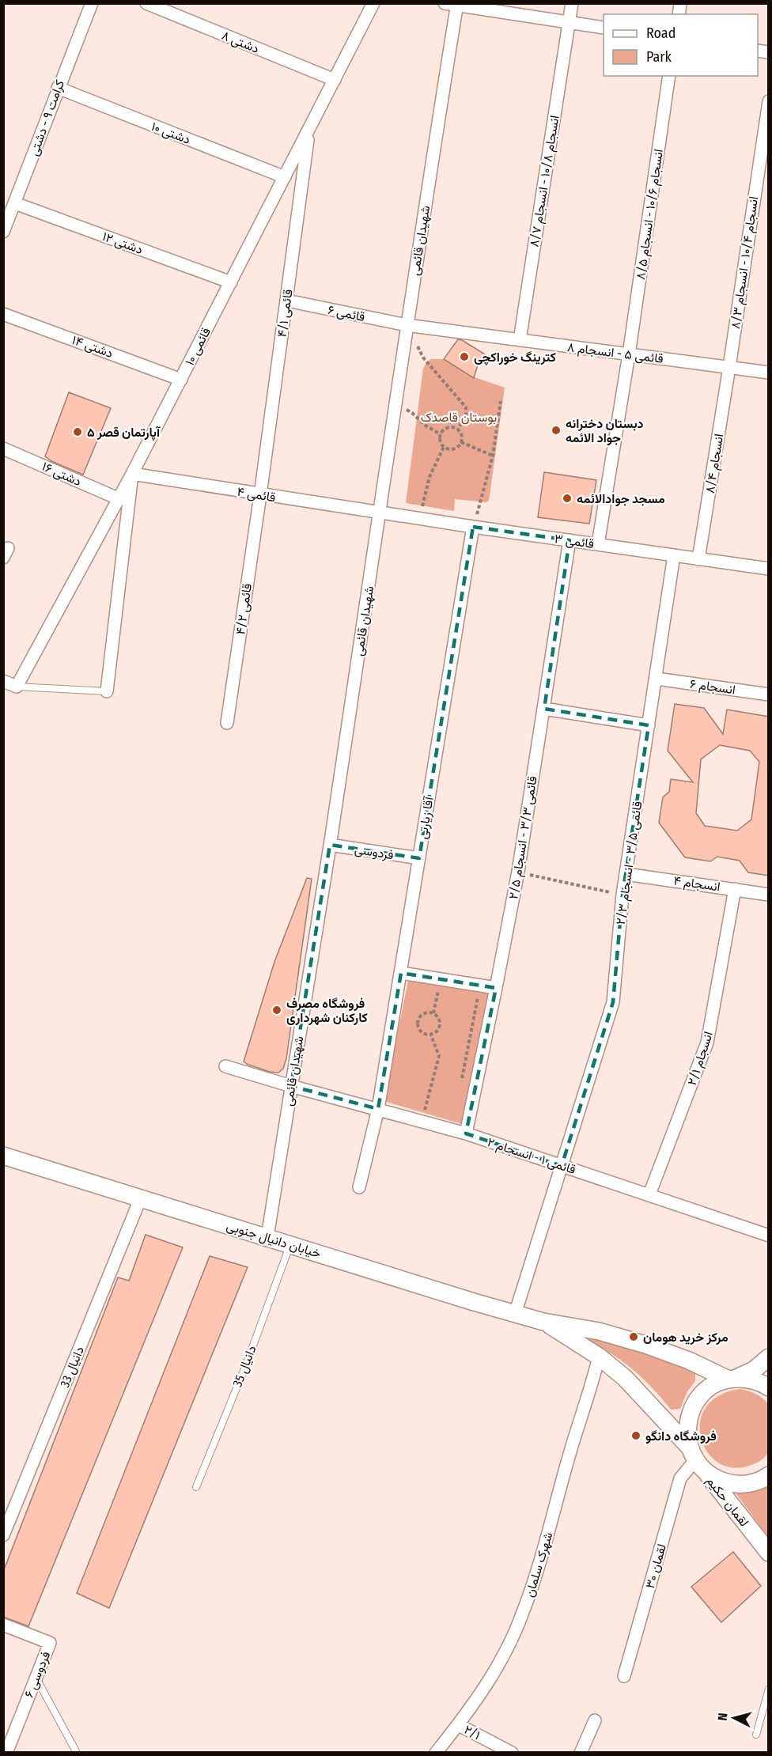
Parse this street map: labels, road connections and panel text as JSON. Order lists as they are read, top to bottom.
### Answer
{
  "streets": {
    "main road": ["خیابان دانیال جنوبی", "لقمان حکیم"],
    "street": [
      "دشتی ۸",
      "کرامت ۹ - دشتی",
      "دشتی ۱۰",
      "انسجام ۱۰/۸ - انسجام ۸/۷",
      "انسجام ۱۰/۶ - انسجام ۸/۵",
      "شهیدان قائمی",
      "دشتی ۱۲",
      "انسجام ۱۰/۴ - انسجام ۸/۳",
      "قائمی ۴/۱",
      "قائمی ۶",
      "دشتی ۱۴",
      "قائمی ۱۰",
      "قائمی ۵ - انسجام ۸",
      "انسجام ۸/۴",
      "دشتی ۱۶",
      "قائمی ۴",
      "قائمی ۳",
      "قائمی ۴/۲",
      "انسجام ۶",
      "آقا زیارتی",
      "قائمی ۳/۳ - انسجام ۲/۵",
      "فردوسی",
      "قائمی ۳/۵ - انسجام ۲/۳",
      "انسجام ۴",
      "انسجام ۲/۱",
      "قائمی ۱ - انسجام ۲",
      "دانیال 33",
      "شهرک سلمان",
      "لقمان ۳۰",
      "فردوسی ۶",
      "۲/۱"
    ],
    "lane": ["دانیال 35"]
  },
  "crossings": [
    ["دشتی ۸", "قائمی ۱۰"],
    ["کرامت ۹ - دشتی", "دشتی ۱۰"],
    ["کرامت ۹ - دشتی", "دشتی ۱۲"],
    ["دشتی ۱۰", "قائمی ۱۰"],
    ["انسجام ۱۰/۸ - انسجام ۸/۷", "قائمی ۵ - انسجام ۸"],
    ["انسجام ۱۰/۶ - انسجام ۸/۵", "قائمی ۵ - انسجام ۸"],
    ["انسجام ۱۰/۶ - انسجام ۸/۵", "قائمی ۳"],
    ["شهیدان قائمی", "قائمی ۶"],
    ["شهیدان قائمی", "قائمی ۵ - انسجام ۸"],
    ["شهیدان قائمی", "قائمی ۴"],
    ["شهیدان قائمی", "قائمی ۳"],
    ["شهیدان قائمی", "فردوسی"],
    ["شهیدان قائمی", "قائمی ۱ - انسجام ۲"],
    ["شهیدان قائمی", "خیابان دانیال جنوبی"],
    ["دشتی ۱۲", "قائمی ۱۰"],
    ["انسجام ۱۰/۴ - انسجام ۸/۳", "قائمی ۵ - انسجام ۸"],
    ["انسجام ۱۰/۴ - انسجام ۸/۳", "انسجام ۸/۴"],
    ["قائمی ۴/۱", "قائمی ۶"],
    ["قائمی ۴/۱", "قائمی ۱۰"],
    ["قائمی ۴/۱", "قائمی ۴"],
    ["قائمی ۴/۱", "قائمی ۴/۲"],
    ["قائمی ۶", "قائمی ۵ - انسجام ۸"],
    ["دشتی ۱۴", "قائمی ۱۰"],
    ["قائمی ۱۰", "دشتی ۱۶"],
    ["قائمی ۱۰", "قائمی ۴"],
    ["قائمی ۵ - انسجام ۸", "انسجام ۸/۴"],
    ["انسجام ۸/۴", "قائمی ۳"],
    ["قائمی ۴", "قائمی ۳"],
    ["قائمی ۴", "قائمی ۴/۲"],
    ["قائمی ۳", "آقا زیارتی"],
    ["قائمی ۳", "قائمی ۳/۳ - انسجام ۲/۵"],
    ["قائمی ۳", "قائمی ۳/۵ - انسجام ۲/۳"],
    ["انسجام ۶", "قائمی ۳/۵ - انسجام ۲/۳"],
    ["آقا زیارتی", "فردوسی"],
    ["آقا زیارتی", "قائمی ۱ - انسجام ۲"],
    ["قائمی ۳/۳ - انسجام ۲/۵", "قائمی ۱ - انسجام ۲"],
    ["قائمی ۳/۵ - انسجام ۲/۳", "انسجام ۴"],
    ["قائمی ۳/۵ - انسجام ۲/۳", "قائمی ۱ - انسجام ۲"],
    ["قائمی ۳/۵ - انسجام ۲/۳", "خیابان دانیال جنوبی"],
    ["انسجام ۴", "انسجام ۲/۱"],
    ["انسجام ۲/۱", "قائمی ۱ - انسجام ۲"],
    ["خیابان دانیال جنوبی", "دانیال 35"],
    ["خیابان دانیال جنوبی", "دانیال 33"],
    ["خیابان دانیال جنوبی", "لقمان حکیم"],
    ["خیابان دانیال جنوبی", "شهرک سلمان"],
    ["خیابان دانیال جنوبی", "لقمان ۳۰"],
    ["لقمان حکیم", "لقمان ۳۰"],
    ["شهرک سلمان", "۲/۱"]
  ],
  "parks": ["بوستان قاصدک"],
  "places": [
    "کترینگ خوراکچی",
    "دبستان دخترانه جواد الائمه",
    "آپارتمان قصر ۵",
    "مسجد جوادالائمه",
    "فروشگاه مصرف کارکنان شهرداری",
    "مرکز خرید هومان",
    "فروشگاه دانگو"
  ],
  "legend": ["Road", "Park"],
  "north": "left"
}
